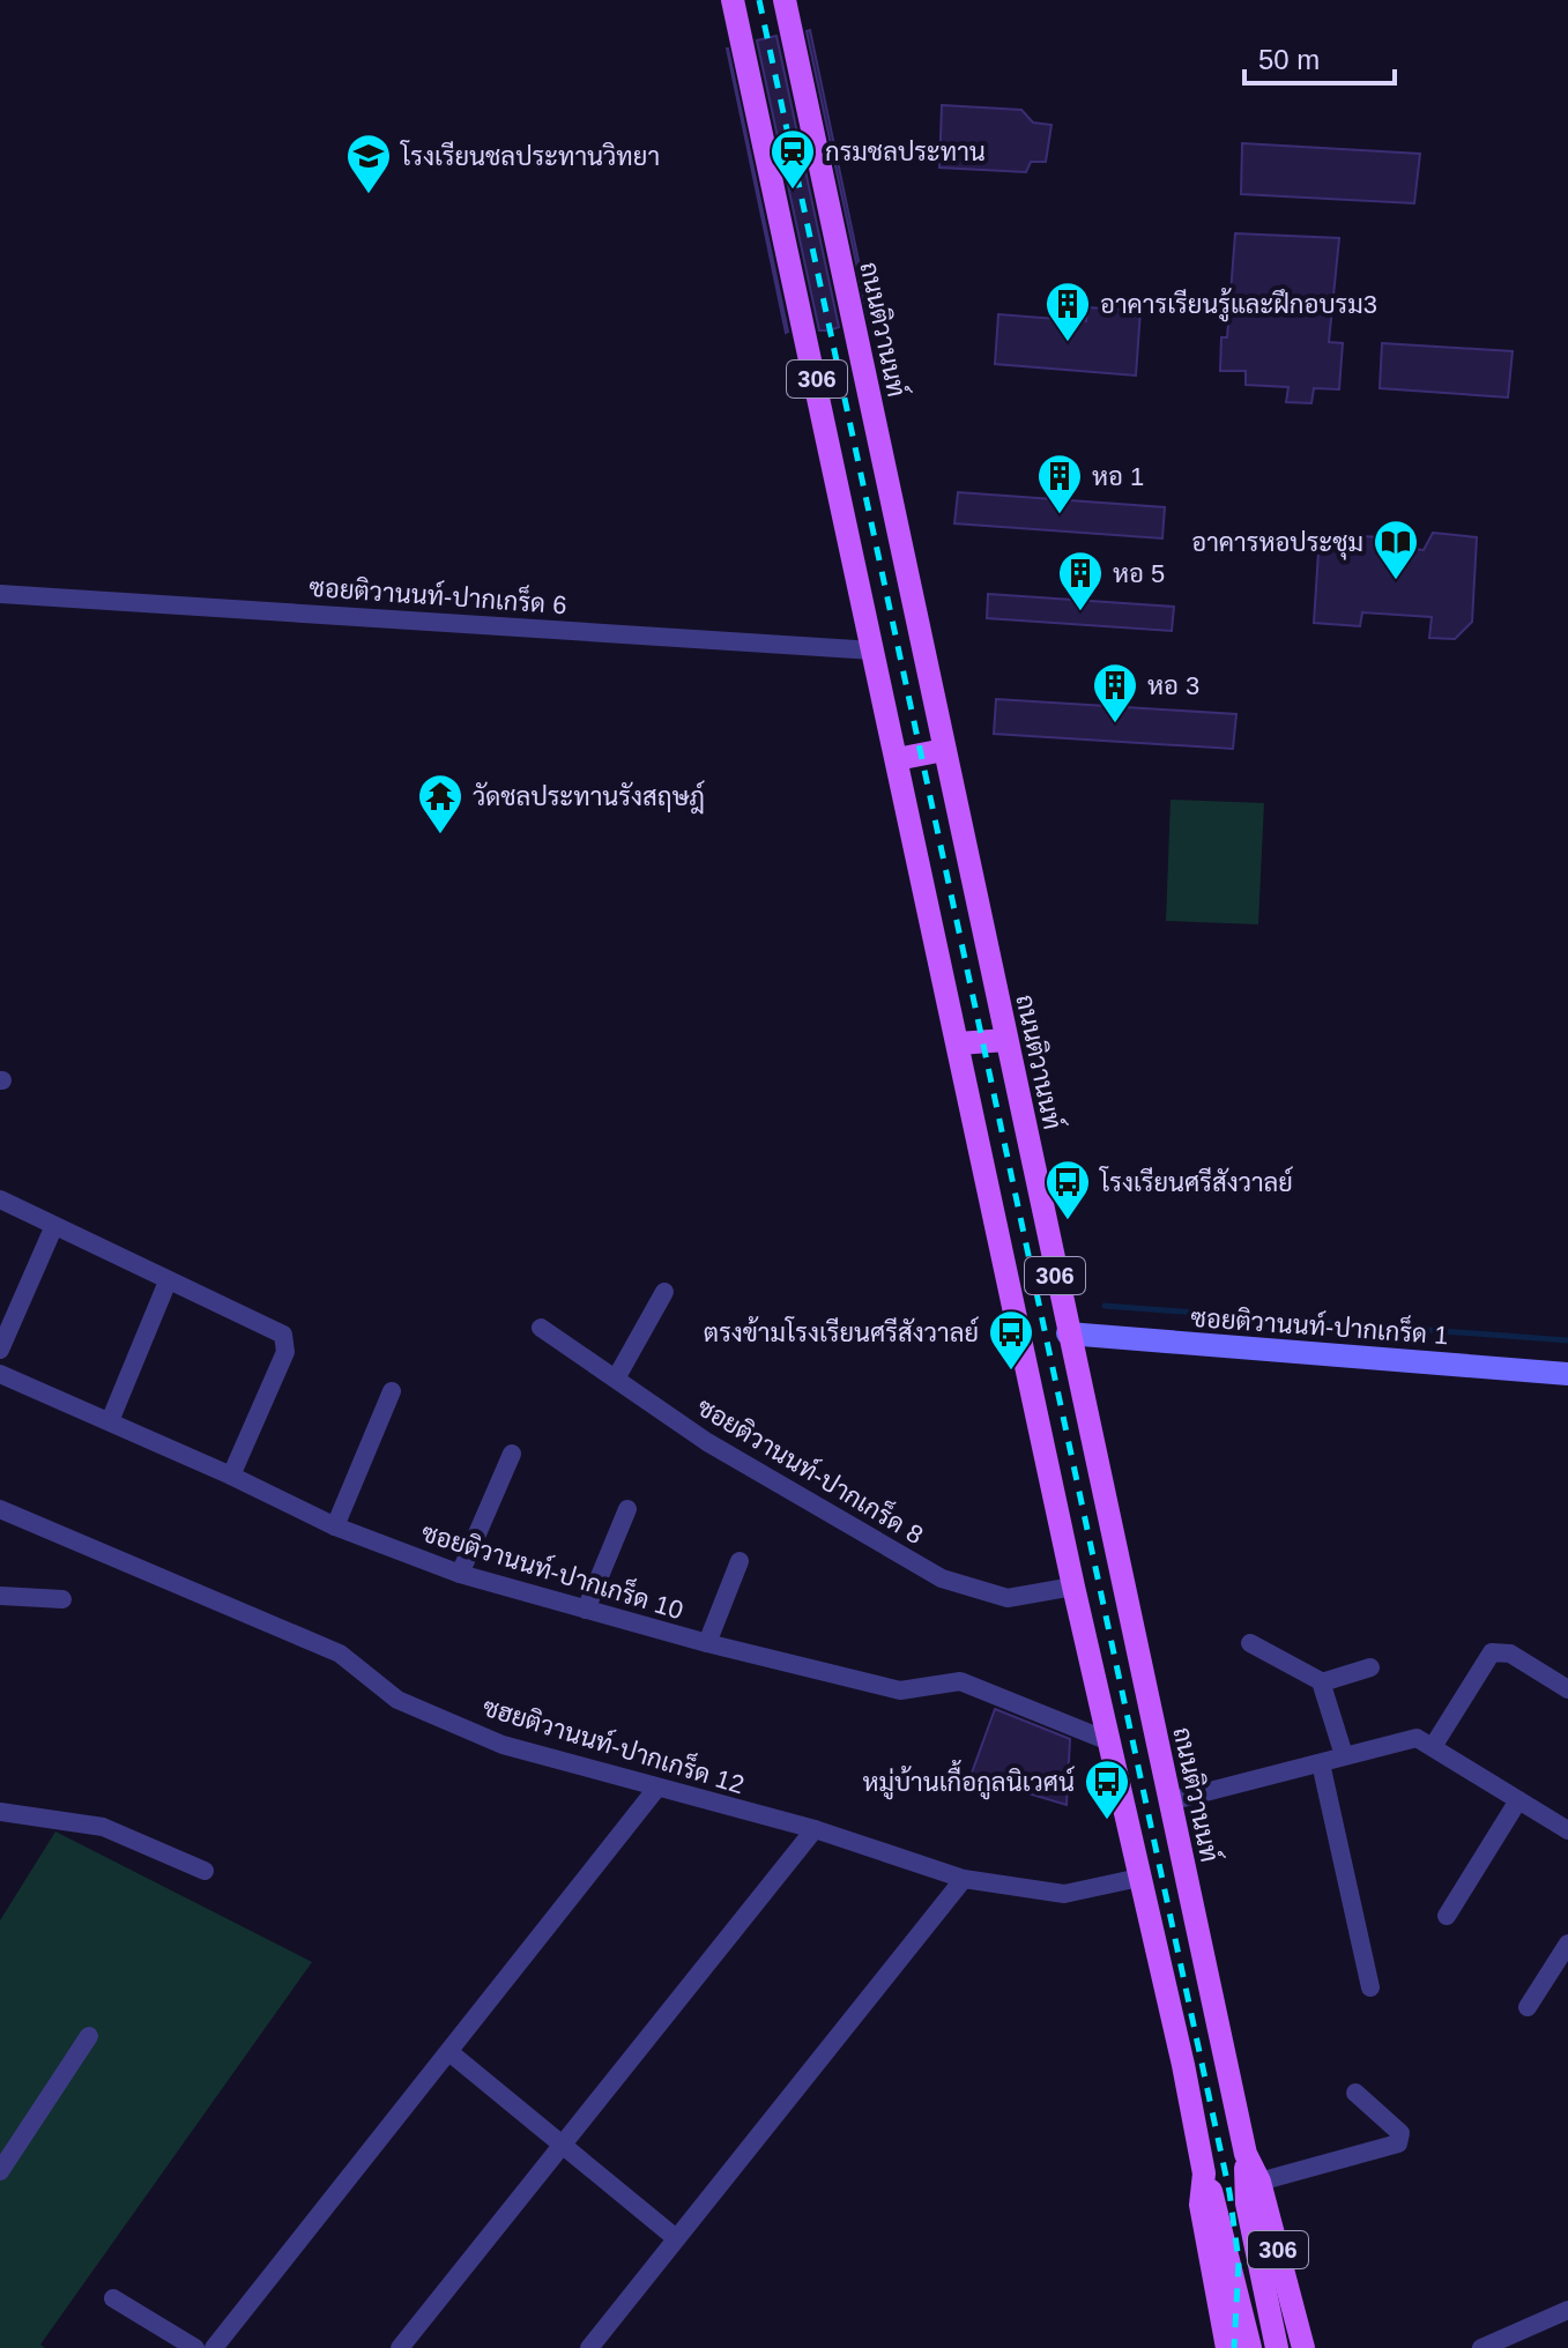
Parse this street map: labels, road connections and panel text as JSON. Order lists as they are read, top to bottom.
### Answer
{
  "streets": {
    "main road": ["ถนนติวานนท์", "306"],
    "street": [
      "ซอยติวานนท์-ปากเกร็ด 6",
      "ซอยติวานนท์-ปากเกร็ด 1",
      "ซอยติวานนท์-ปากเกร็ด 8",
      "ซอยติวานนท์-ปากเกร็ด 10",
      "ซฮยติวานนท์-ปากเกร็ด 12"
    ]
  },
  "crossings": [
    ["ถนนติวานนท์", "306"],
    ["ถนนติวานนท์", "ซอยติวานนท์-ปากเกร็ด 1"],
    ["306", "ซอยติวานนท์-ปากเกร็ด 6"],
    ["306", "ซอยติวานนท์-ปากเกร็ด 8"],
    ["306", "ซอยติวานนท์-ปากเกร็ด 10"],
    ["306", "ซฮยติวานนท์-ปากเกร็ด 12"]
  ],
  "places": {
    "station": ["กรมชลประทาน"],
    "school or university": ["โรงเรียนชลประทานวิทยา"],
    "building": [
      "อาคารเรียนรู้และฝึกอบรม3",
      "หอ 1",
      "หอ 5",
      "หอ 3"
    ],
    "library": ["อาคารหอประชุม"],
    "temple": ["วัดชลประทานรังสฤษฎ์"],
    "bus stop": ["โรงเรียนศรีสังวาลย์", "ตรงข้ามโรงเรียนศรีสังวาลย์", "หมู่บ้านเกื้อกูลนิเวศน์"]
  },
  "scale_bar": "50 m"
}
